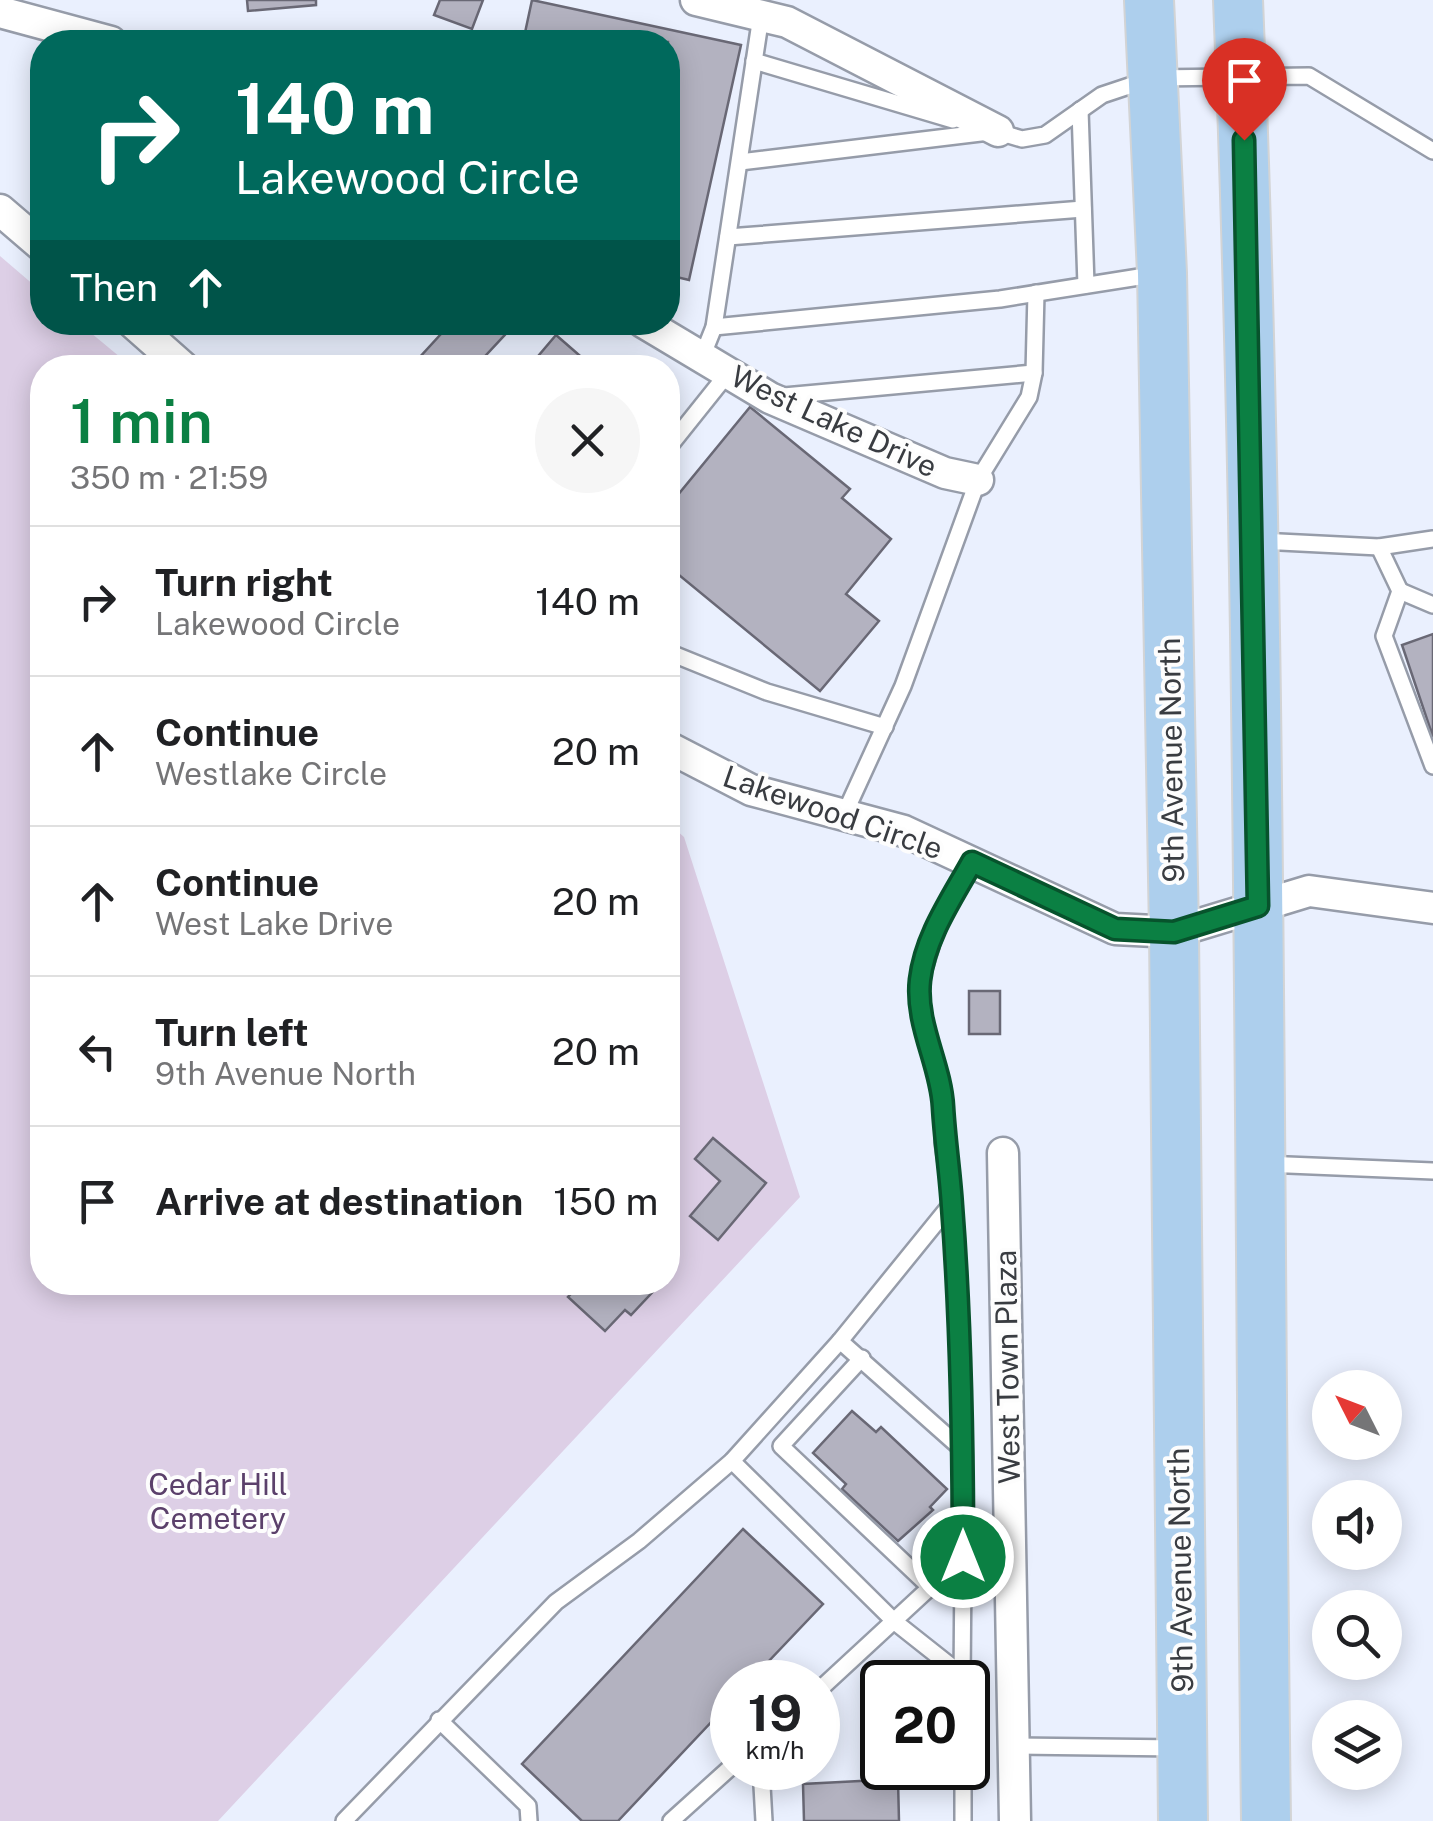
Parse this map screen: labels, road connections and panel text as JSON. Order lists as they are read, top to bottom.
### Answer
{
  "streets": {
    "main road": ["9th Avenue North"],
    "street": ["West Lake Drive", "Lakewood Circle", "West Town Plaza"]
  },
  "crossings": [
    ["9th Avenue North", "Lakewood Circle"]
  ],
  "parks": ["Cedar Hill Cemetery"],
  "north": "top left",
  "page": {
    "turn": ["140 m", "Lakewood Circle"],
    "then": "Then",
    "heading": ["1 min", "350 m · 21:59"],
    "list": [
      {
        "name": "Turn right",
        "note": "Lakewood Circle",
        "value": "140 m"
      },
      {
        "name": "Continue",
        "note": "Westlake Circle",
        "value": "20 m"
      },
      {
        "name": "Continue",
        "note": "West Lake Drive",
        "value": "20 m"
      },
      {
        "name": "Turn left",
        "note": "9th Avenue North",
        "value": "20 m"
      },
      {
        "name": "Arrive at destination",
        "value": "150 m"
      }
    ],
    "speed": "19 km/h",
    "limit": "20"
  }
}
